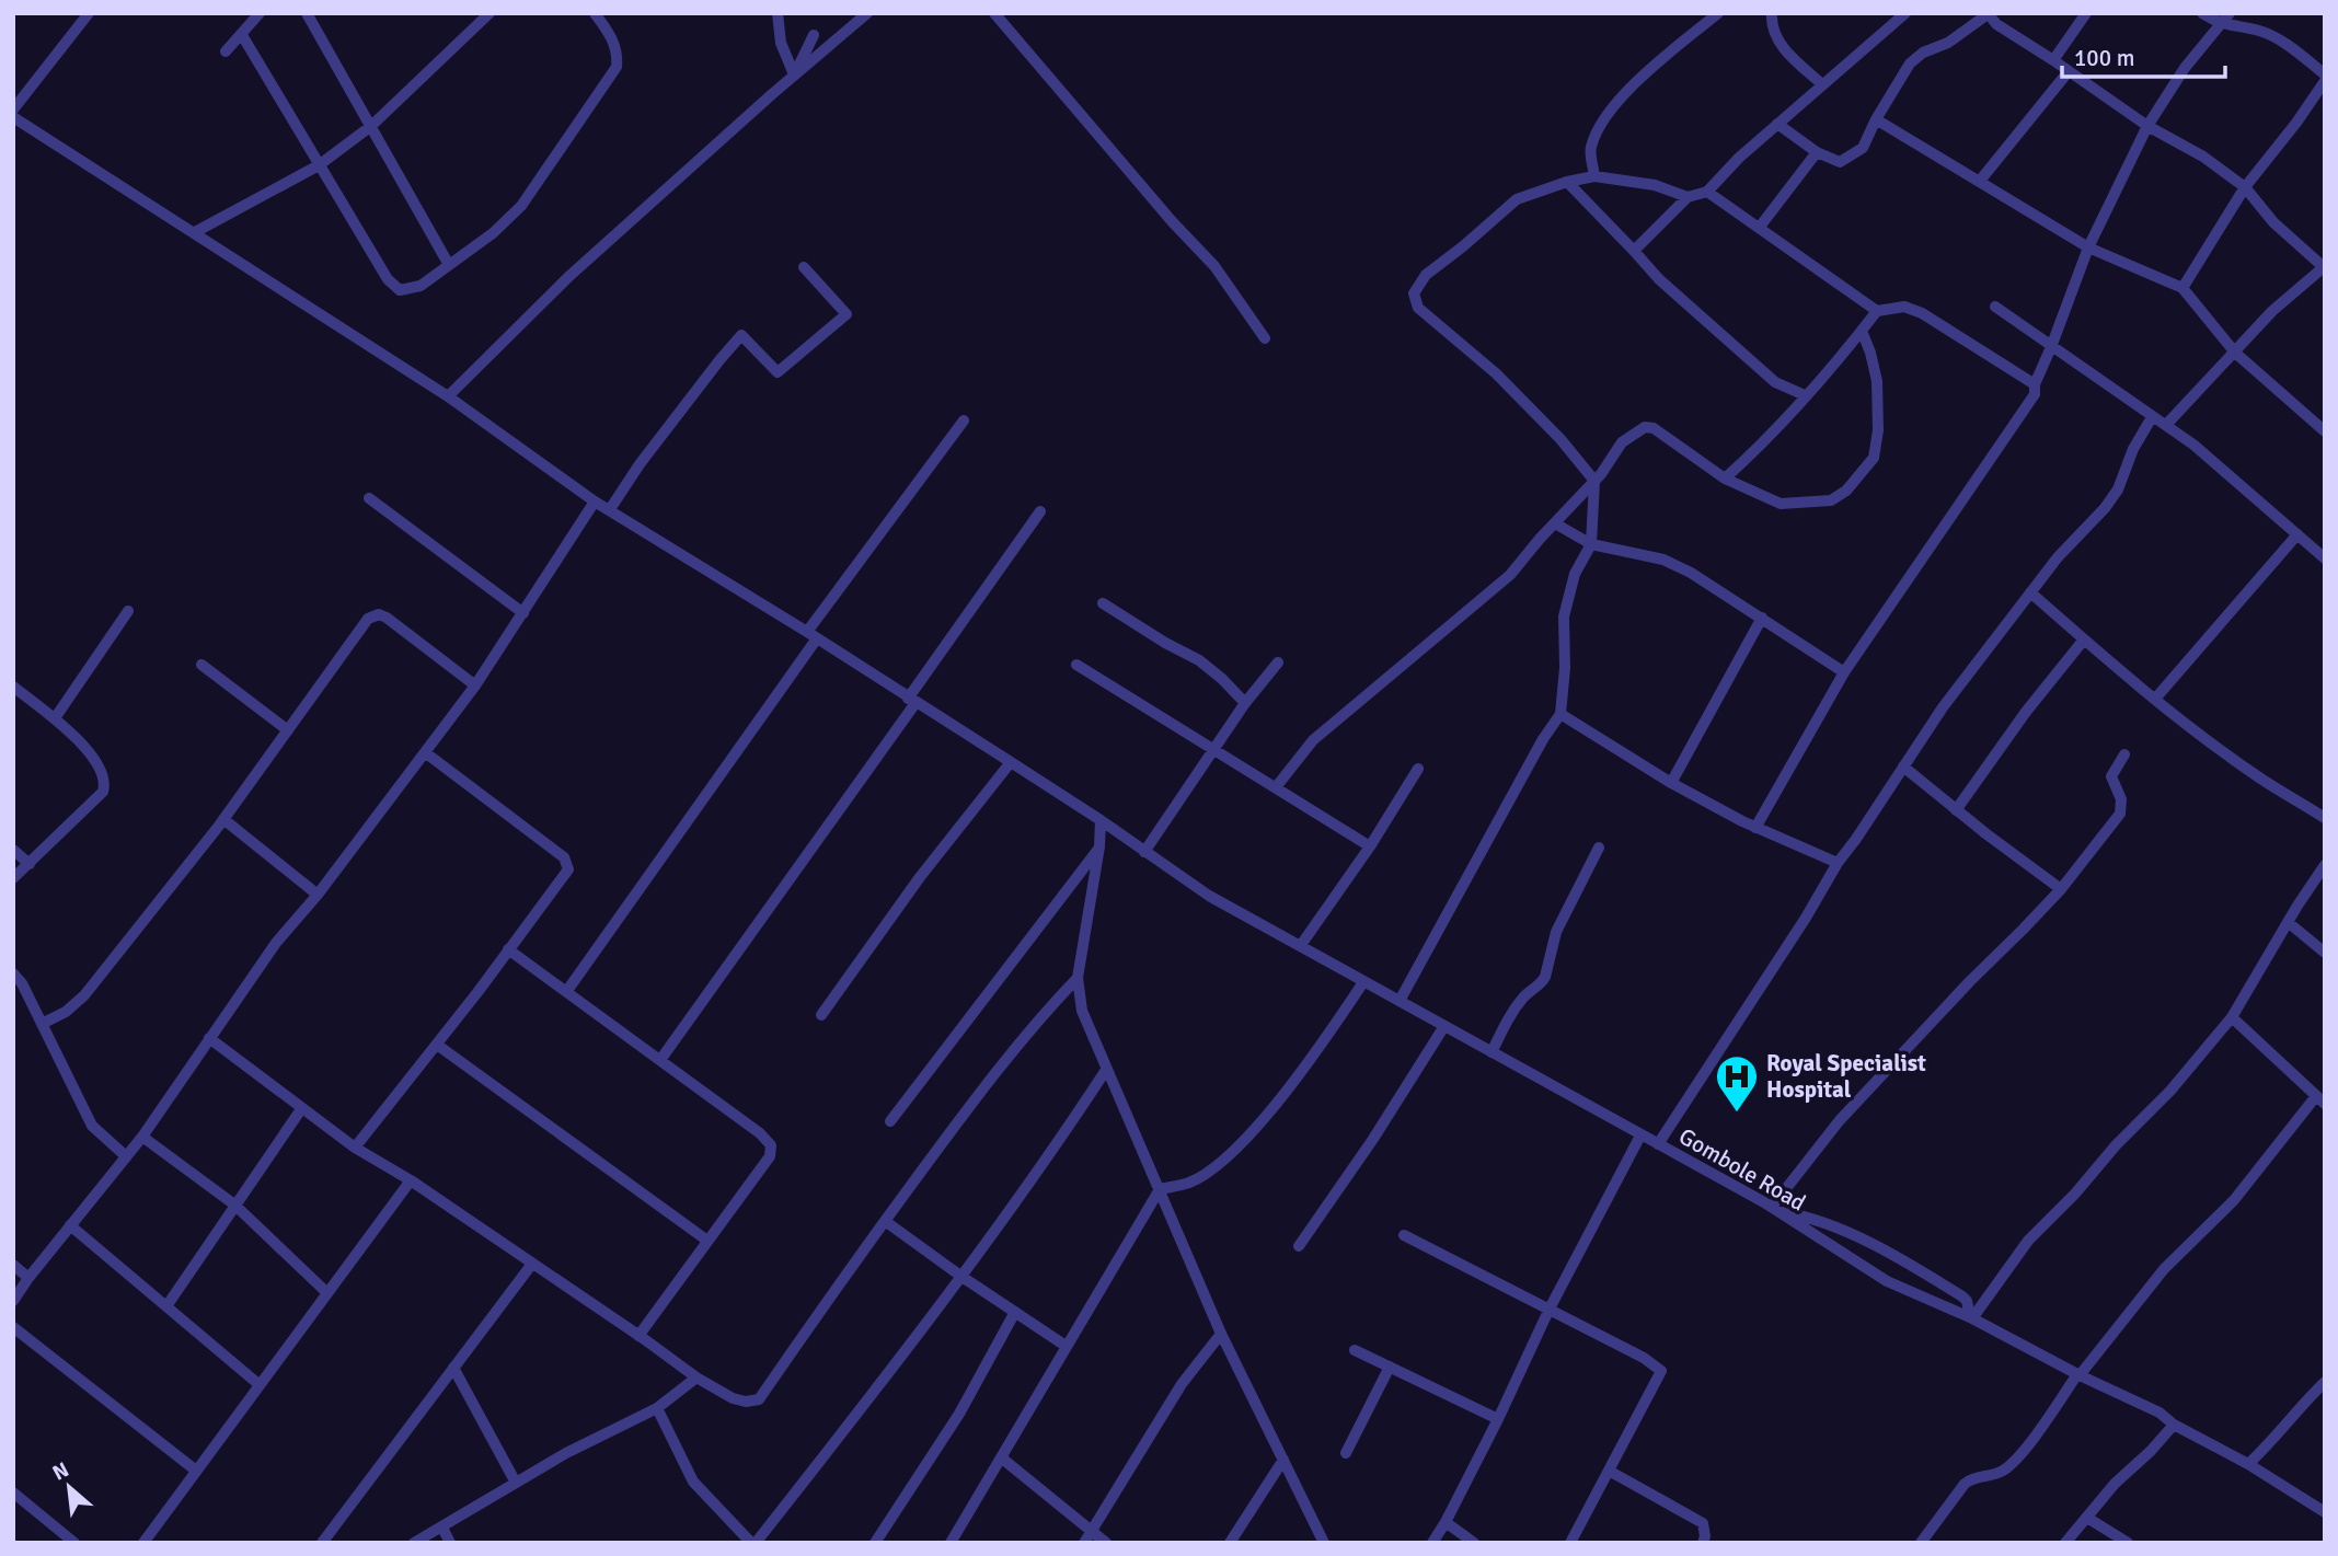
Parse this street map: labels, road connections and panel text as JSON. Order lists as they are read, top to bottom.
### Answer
{
  "streets": {
    "street": ["Gombole Road"]
  },
  "places": {
    "hospital": ["Royal Specialist Hospital"]
  },
  "scale_bar": "100 m",
  "north": "top left"
}
